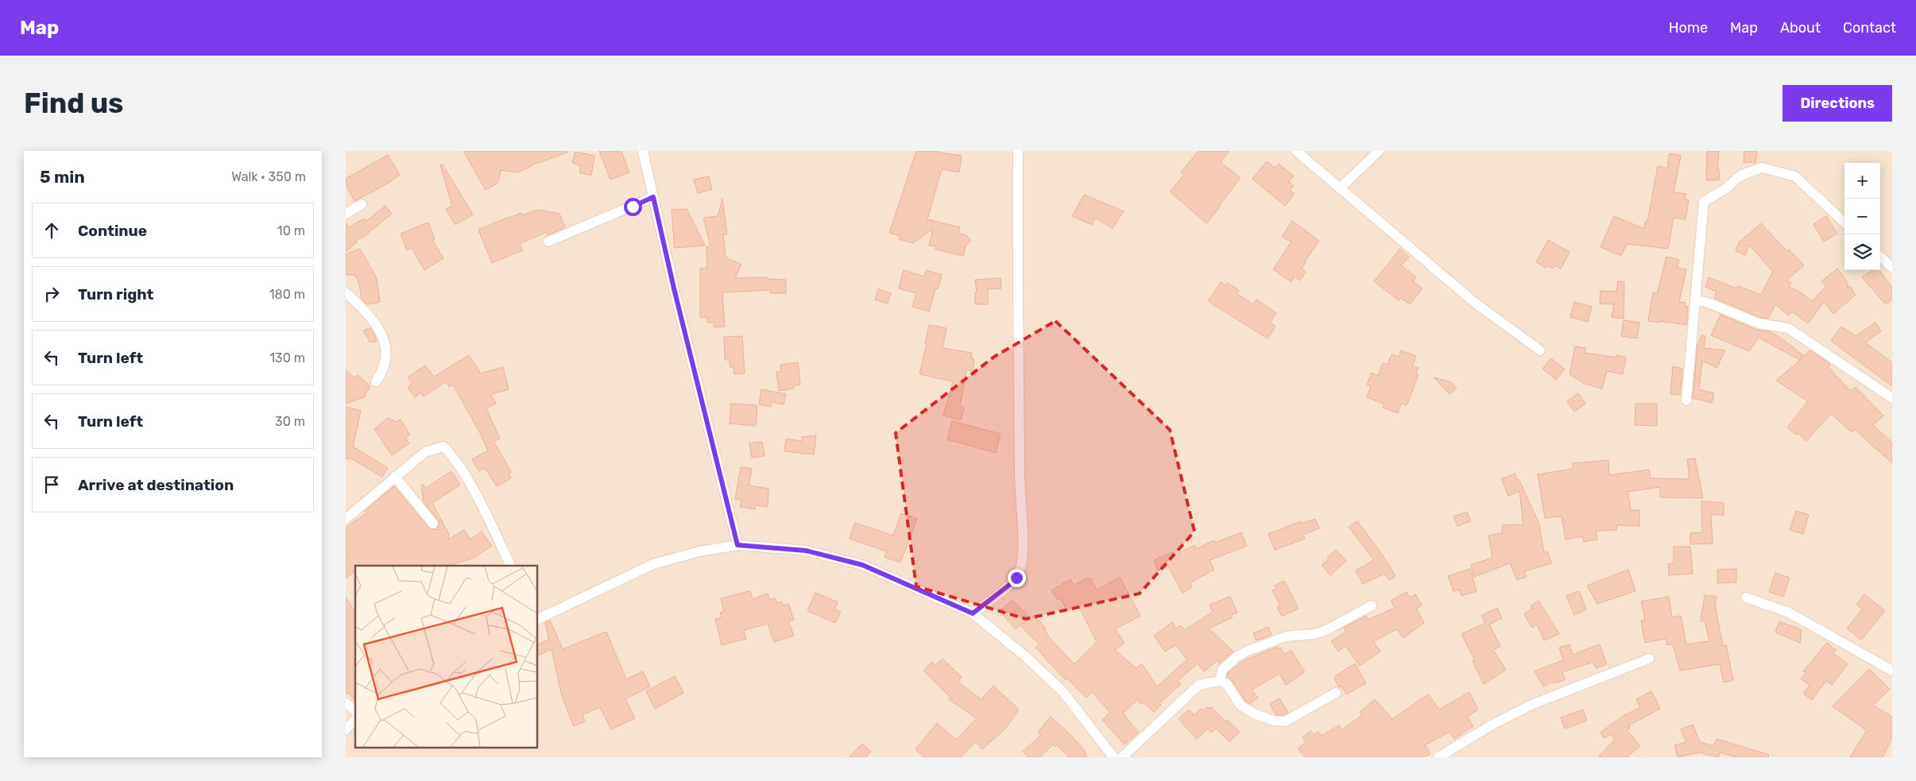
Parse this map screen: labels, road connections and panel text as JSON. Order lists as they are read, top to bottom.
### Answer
{
  "page": {
    "header": "Map",
    "nav": [
      "Home",
      "Map",
      "About",
      "Contact"
    ],
    "buttons": "Directions",
    "title": "Find us",
    "heading": ["5 min", "Walk · 350 m"],
    "map_buttons": ["+", "−"],
    "list": [
      ["Continue", "10 m"],
      ["Turn right", "180 m"],
      ["Turn left", "130 m"],
      ["Turn left", "30 m"],
      "Arrive at destination"
    ]
  }
}
